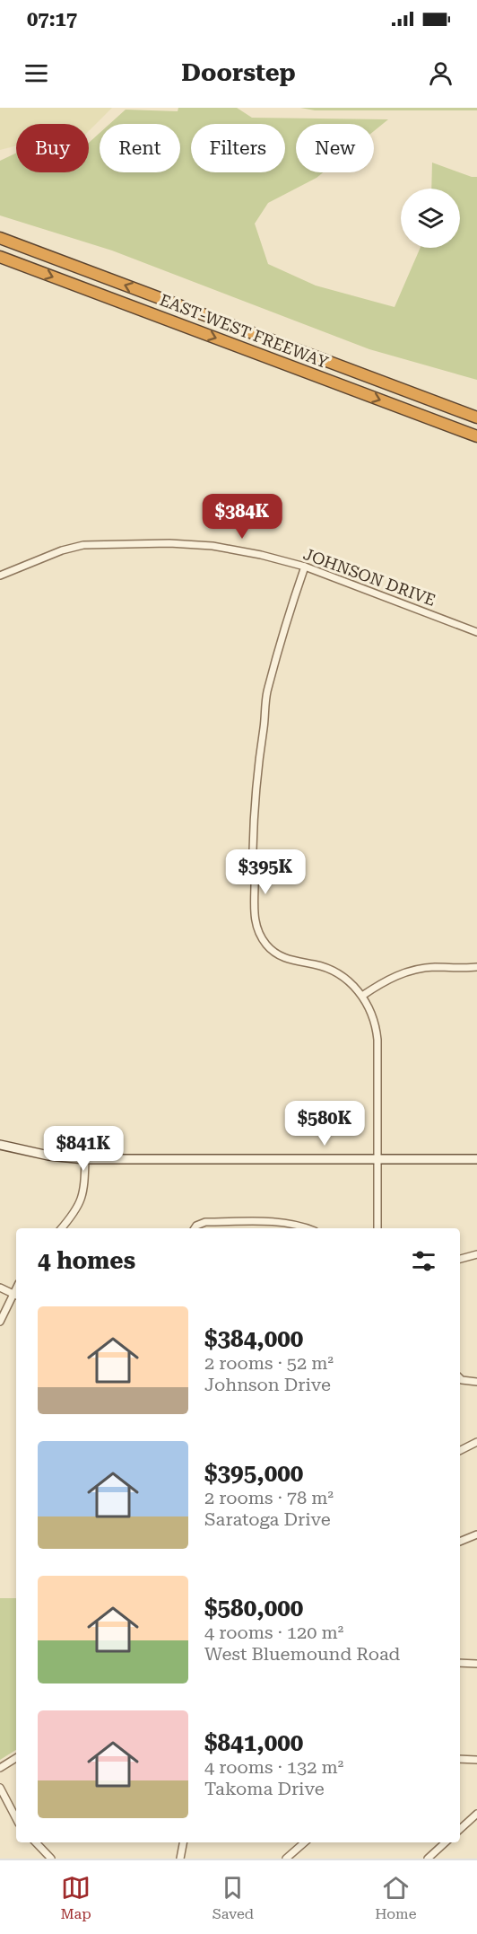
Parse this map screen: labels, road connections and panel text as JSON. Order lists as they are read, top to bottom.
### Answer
{
  "streets": {
    "highway": ["EAST-WEST FREEWAY"],
    "street": ["JOHNSON DRIVE"]
  },
  "page": {
    "status": "07:17",
    "header": "Doorstep",
    "chip": [
      "Buy",
      "Rent",
      "Filters",
      "New"
    ],
    "price": [
      "$384K",
      "$395K",
      "$580K",
      "$841K"
    ],
    "heading": "4 homes",
    "list": [
      {
        "name": "$384,000",
        "note": "2 rooms · 52 m² · Johnson Drive"
      },
      {
        "name": "$395,000",
        "note": "2 rooms · 78 m² · Saratoga Drive"
      },
      {
        "name": "$580,000",
        "note": "4 rooms · 120 m² · West Bluemound Road"
      },
      {
        "name": "$841,000",
        "note": "4 rooms · 132 m² · Takoma Drive"
      }
    ],
    "tabs": ["Map", "Saved", "Home"]
  }
}
